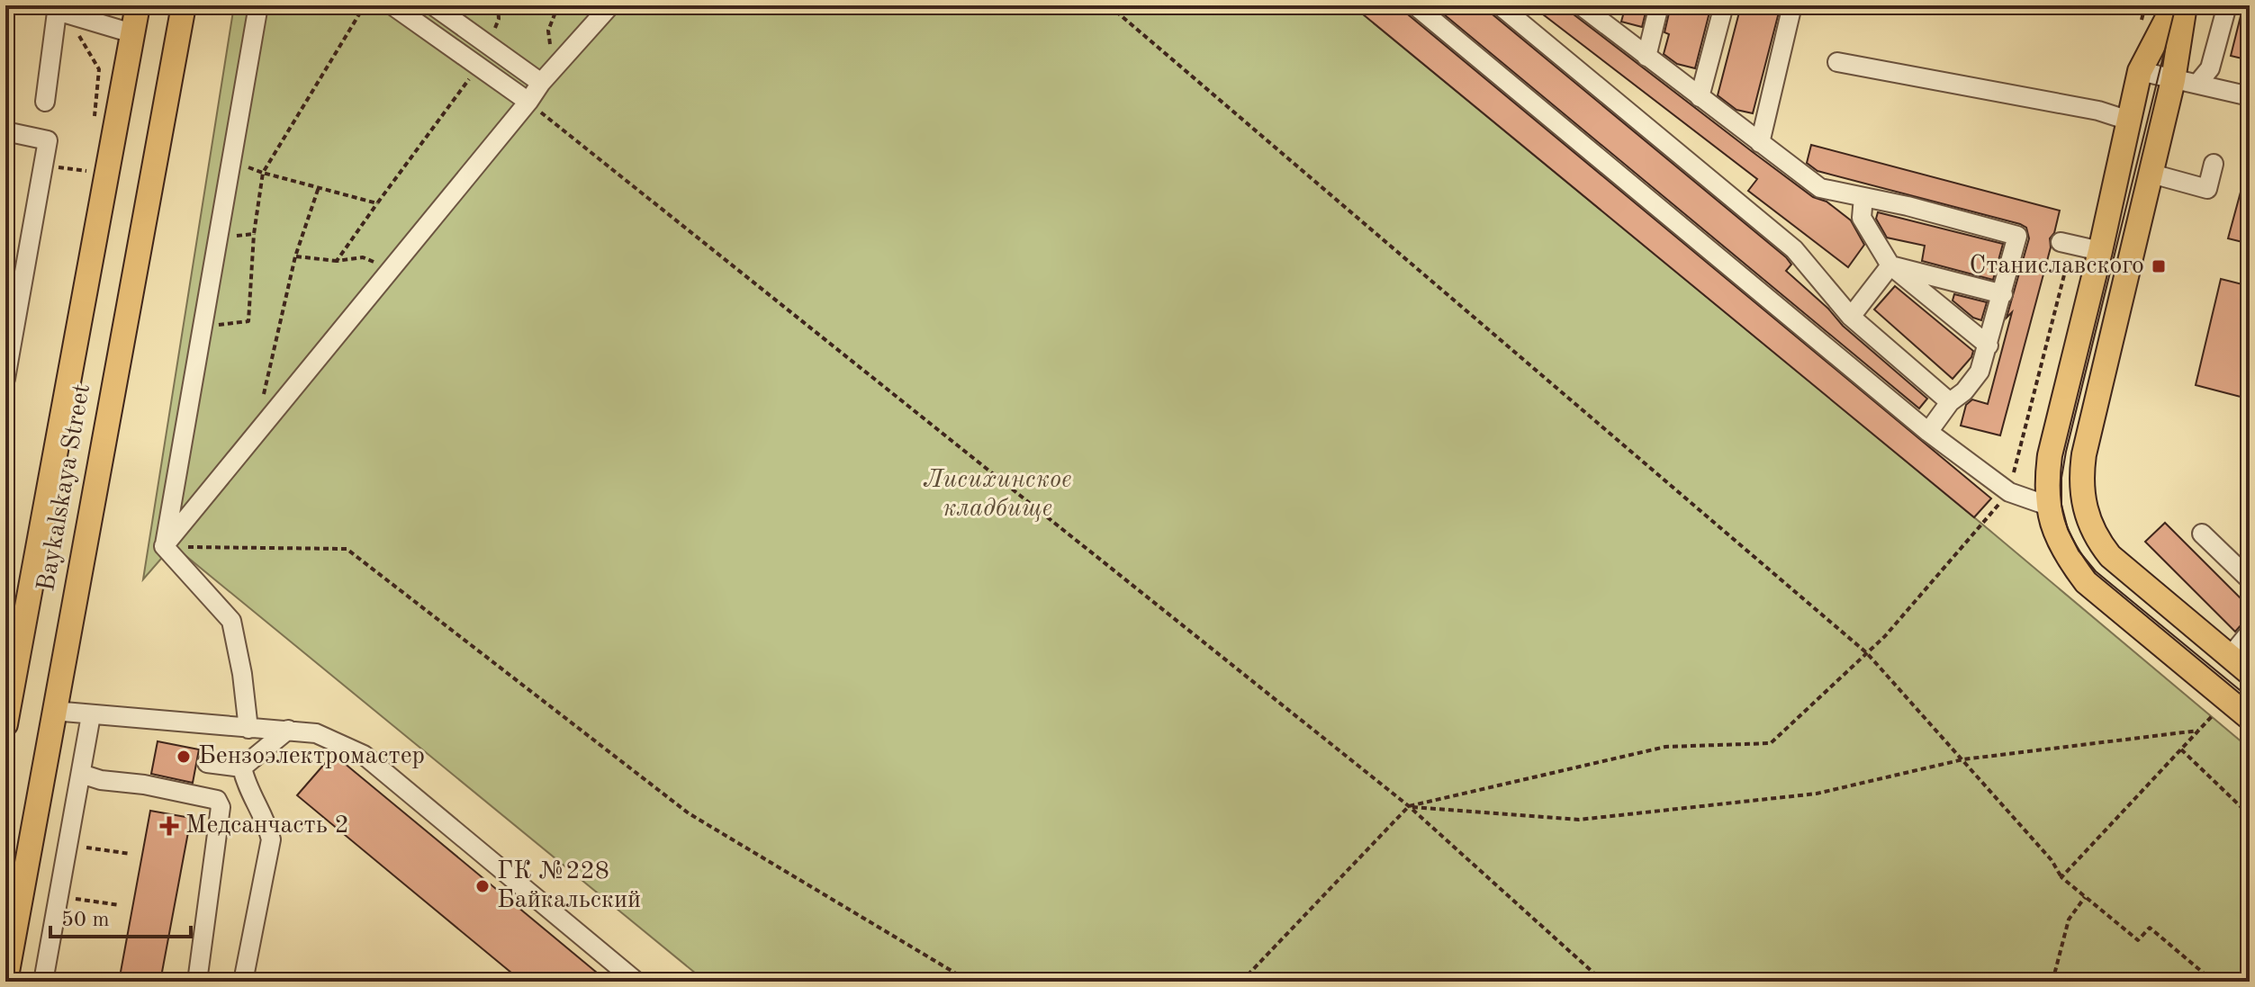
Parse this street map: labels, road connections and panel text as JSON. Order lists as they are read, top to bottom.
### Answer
{
  "streets": {
    "main road": ["Baykalskaya Street"]
  },
  "parks": ["Лисихинское кладбище"],
  "places": {
    "transit": ["Станиславского"],
    "other": ["Бензоэлектромастер", "ГК №228 Байкальский"],
    "health": ["Медсанчасть 2"]
  },
  "scale_bar": "50 m"
}
